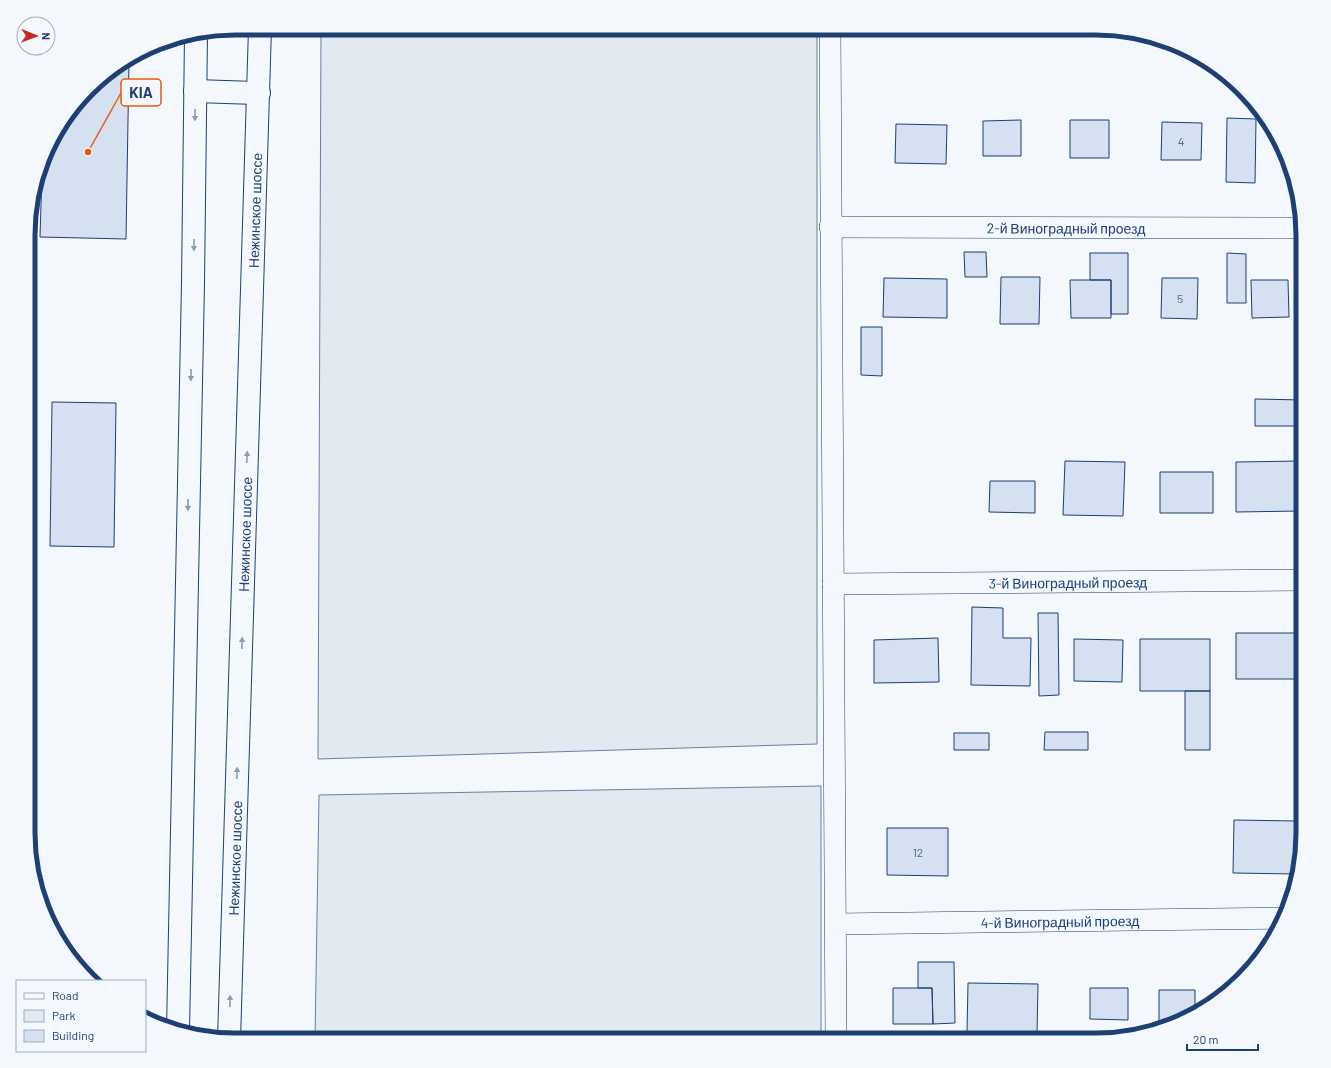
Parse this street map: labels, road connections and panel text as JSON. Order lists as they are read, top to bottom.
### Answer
{
  "streets": {
    "main road": ["Нежинское шоссе"],
    "street": ["2-й Виноградный проезд", "3-й Виноградный проезд", "4-й Виноградный проезд"]
  },
  "places": ["KIA"],
  "house_numbers": ["4", "5", "12"],
  "legend": ["Road", "Park", "Building"],
  "scale_bar": "20 m",
  "north": "right"
}
